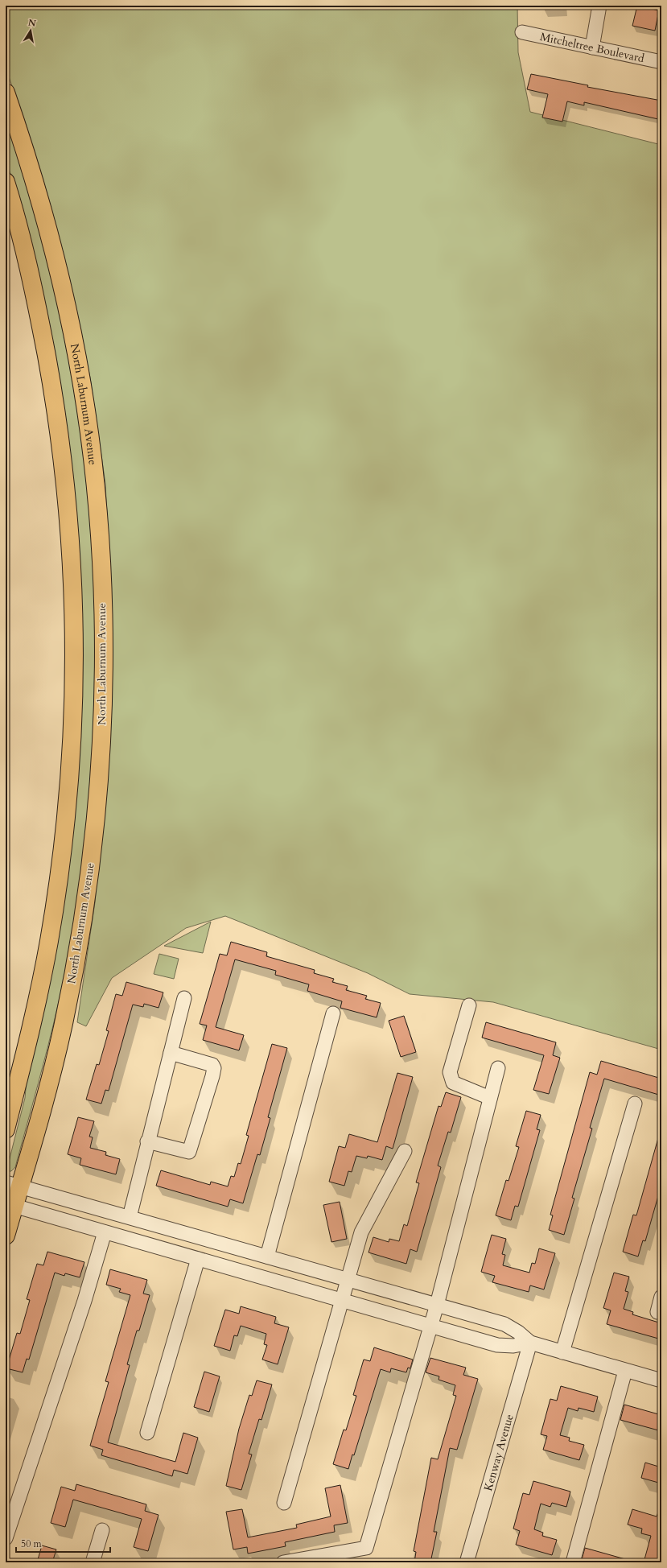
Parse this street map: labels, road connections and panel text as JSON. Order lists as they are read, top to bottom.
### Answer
{
  "streets": {
    "main road": ["North Laburnum Avenue"],
    "street": ["Mitcheltree Boulevard", "Kenway Avenue"]
  },
  "scale_bar": "50 m",
  "north": "top"
}
